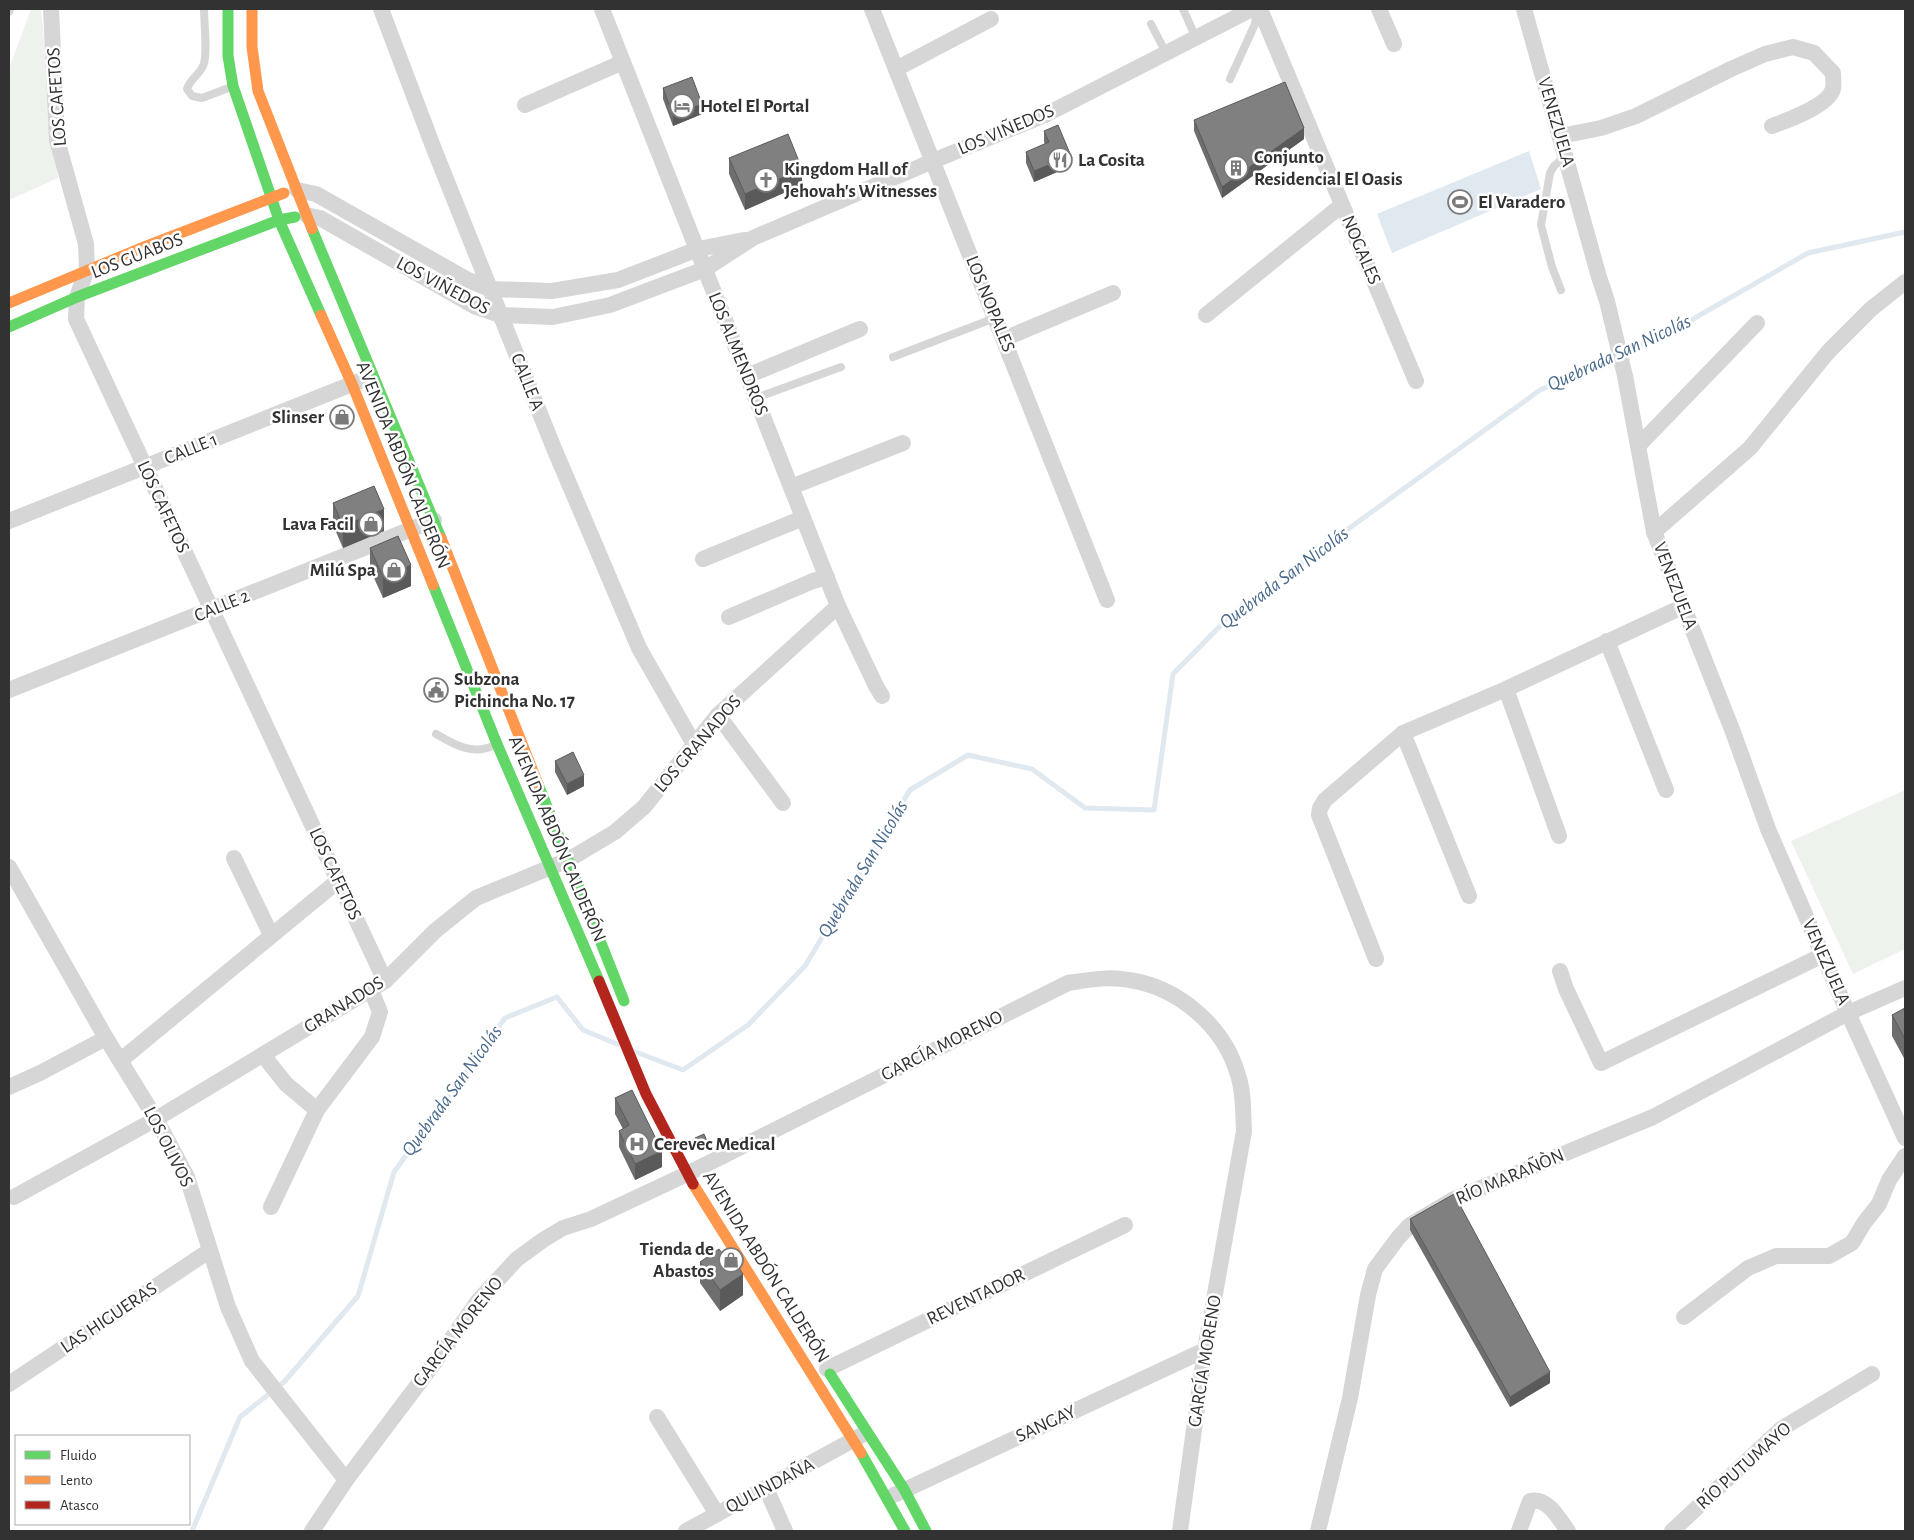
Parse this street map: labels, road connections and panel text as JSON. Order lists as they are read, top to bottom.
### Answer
{
  "streets": {
    "main road": ["LOS GUABOS", "AVENIDA ABDÓN CALDERÓN"],
    "street": [
      "LOS CAFETOS",
      "VENEZUELA",
      "LOS VIÑEDOS",
      "NOGALES",
      "LOS NOPALES",
      "LOS ALMENDROS",
      "CALLE A",
      "CALLE 1",
      "CALLE 2",
      "LOS GRANADOS",
      "GRANADOS",
      "GARCÍA MORENO",
      "LOS OLIVOS",
      "RÍO MARAÑÒN",
      "REVENTADOR",
      "LAS HIGUERAS",
      "SANGAY",
      "RÍO PUTUMAYO",
      "QULINDAÑA"
    ]
  },
  "crossings": [
    ["LOS CAFETOS", "LOS GUABOS"],
    ["LOS CAFETOS", "CALLE 1"],
    ["LOS CAFETOS", "CALLE 2"],
    ["LOS CAFETOS", "GRANADOS"],
    ["VENEZUELA", "RÍO MARAÑÒN"],
    ["LOS VIÑEDOS", "LOS GUABOS"],
    ["LOS VIÑEDOS", "LOS NOPALES"],
    ["LOS VIÑEDOS", "LOS ALMENDROS"],
    ["LOS VIÑEDOS", "CALLE A"],
    ["LOS VIÑEDOS", "AVENIDA ABDÓN CALDERÓN"],
    ["LOS GUABOS", "AVENIDA ABDÓN CALDERÓN"],
    ["LOS ALMENDROS", "LOS GRANADOS"],
    ["CALLE A", "LOS GRANADOS"],
    ["CALLE 1", "AVENIDA ABDÓN CALDERÓN"],
    ["AVENIDA ABDÓN CALDERÓN", "CALLE 2"],
    ["AVENIDA ABDÓN CALDERÓN", "LOS GRANADOS"],
    ["AVENIDA ABDÓN CALDERÓN", "GRANADOS"],
    ["AVENIDA ABDÓN CALDERÓN", "GARCÍA MORENO"],
    ["AVENIDA ABDÓN CALDERÓN", "REVENTADOR"],
    ["AVENIDA ABDÓN CALDERÓN", "SANGAY"],
    ["AVENIDA ABDÓN CALDERÓN", "QULINDAÑA"],
    ["LOS GRANADOS", "GRANADOS"],
    ["GRANADOS", "LOS OLIVOS"],
    ["GARCÍA MORENO", "LOS OLIVOS"],
    ["GARCÍA MORENO", "SANGAY"],
    ["LOS OLIVOS", "LAS HIGUERAS"]
  ],
  "water": ["Quebrada San Nicolás"],
  "places": {
    "hotel": ["Hotel El Portal"],
    "restaurant": ["La Cosita"],
    "building": ["Conjunto Residencial El Oasis"],
    "church": ["Kingdom Hall of Jehovah's Witnesses"],
    "sports": ["El Varadero"],
    "shop": [
      "Slinser",
      "Lava Facil",
      "Milú Spa",
      "Tienda de Abastos"
    ],
    "public building": ["Subzona Pichincha No. 17"],
    "hospital": ["Cerevec Medical"]
  },
  "legend": ["Fluido", "Lento", "Atasco"]
}
